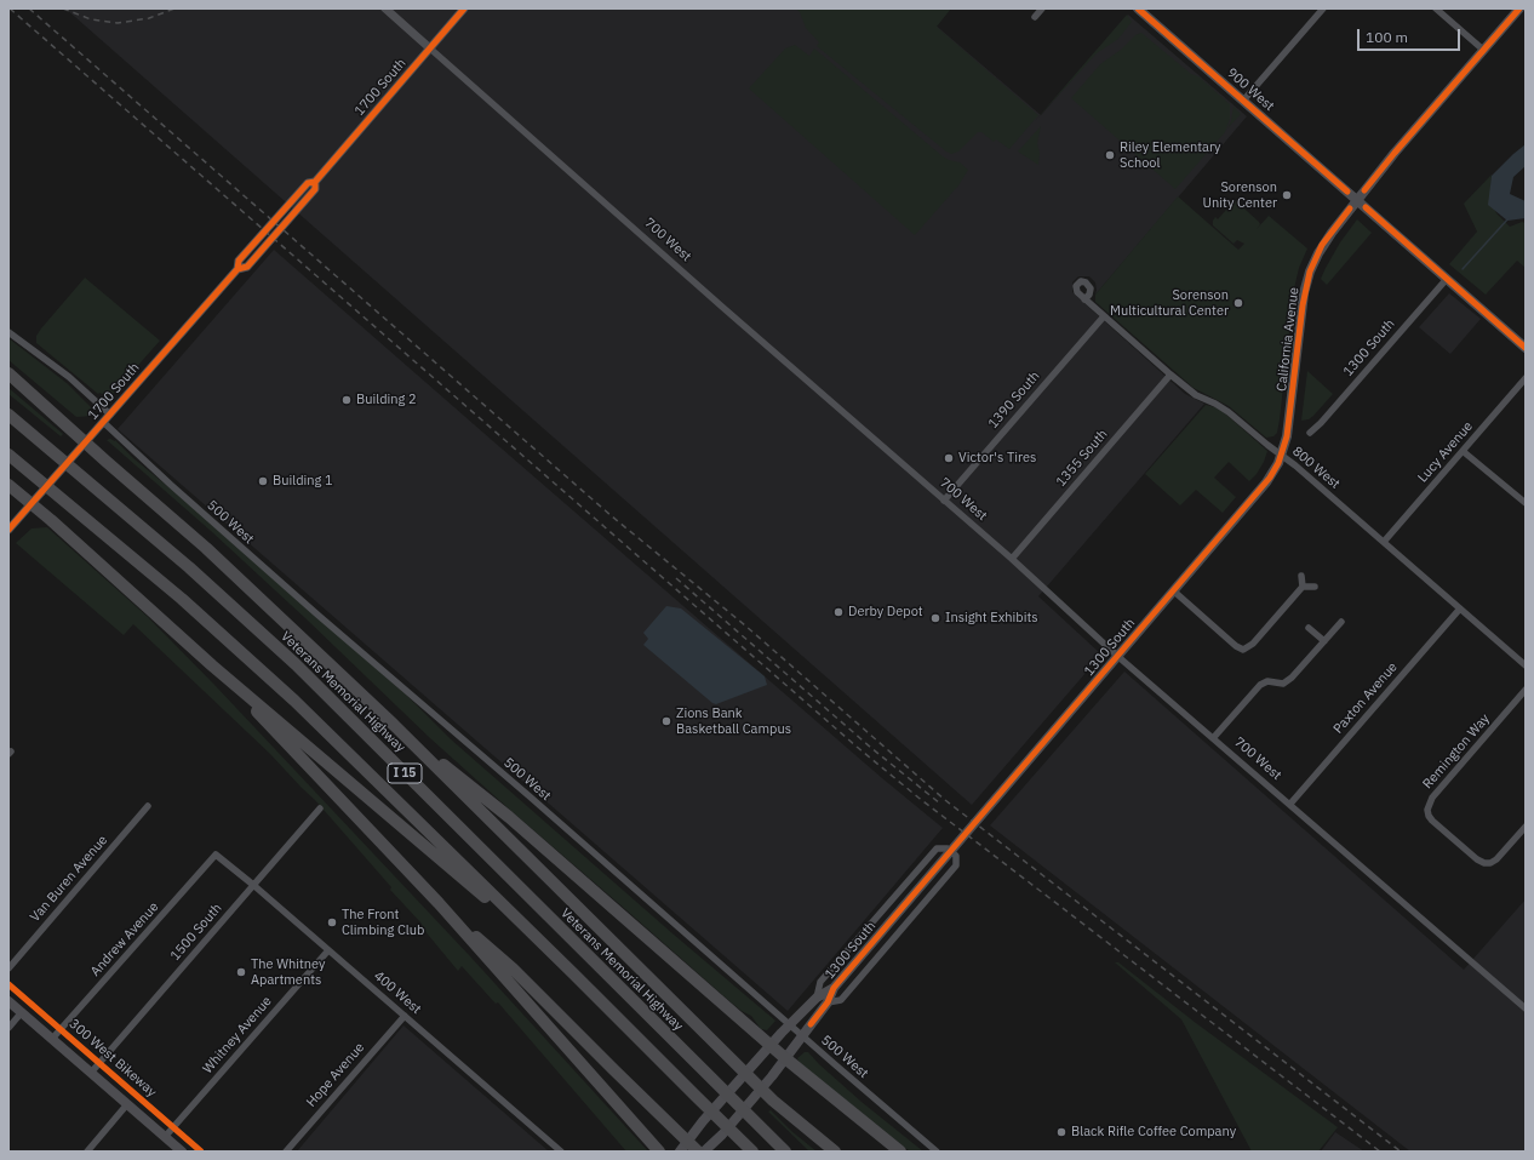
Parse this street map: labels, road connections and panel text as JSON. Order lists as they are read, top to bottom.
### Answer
{
  "streets": {
    "highway": ["Veterans Memorial Highway", "I 15"],
    "main road": ["900 West", "California Avenue", "1300 South"],
    "street": [
      "1700 South",
      "700 West",
      "1390 South",
      "Lucy Avenue",
      "1355 South",
      "800 West",
      "500 West",
      "Paxton Avenue",
      "Remington Way",
      "Van Buren Avenue",
      "1500 South",
      "Andrew Avenue",
      "400 West",
      "Whitney Avenue",
      "Hope Avenue"
    ],
    "cycle path": ["300 West Bikeway"]
  },
  "crossings": [
    ["1700 South", "700 West"],
    ["1700 South", "500 West"],
    ["900 West", "California Avenue"],
    ["900 West", "1300 South"],
    ["700 West", "1300 South"],
    ["700 West", "1390 South"],
    ["700 West", "1355 South"],
    ["700 West", "Paxton Avenue"],
    ["California Avenue", "1300 South"],
    ["California Avenue", "800 West"],
    ["1300 South", "800 West"],
    ["1300 South", "500 West"],
    ["1390 South", "800 West"],
    ["Lucy Avenue", "800 West"],
    ["1355 South", "800 West"],
    ["800 West", "Paxton Avenue"],
    ["1500 South", "400 West"],
    ["Andrew Avenue", "400 West"],
    ["400 West", "Whitney Avenue"],
    ["400 West", "Hope Avenue"]
  ],
  "places": [
    "Riley Elementary School",
    "Sorenson Unity Center",
    "Sorenson Multicultural Center",
    "Building 2",
    "Victor's Tires",
    "Building 1",
    "Derby Depot",
    "Insight Exhibits",
    "Zions Bank Basketball Campus",
    "The Front Climbing Club",
    "The Whitney Apartments",
    "Black Rifle Coffee Company"
  ],
  "scale_bar": "100 m"
}
